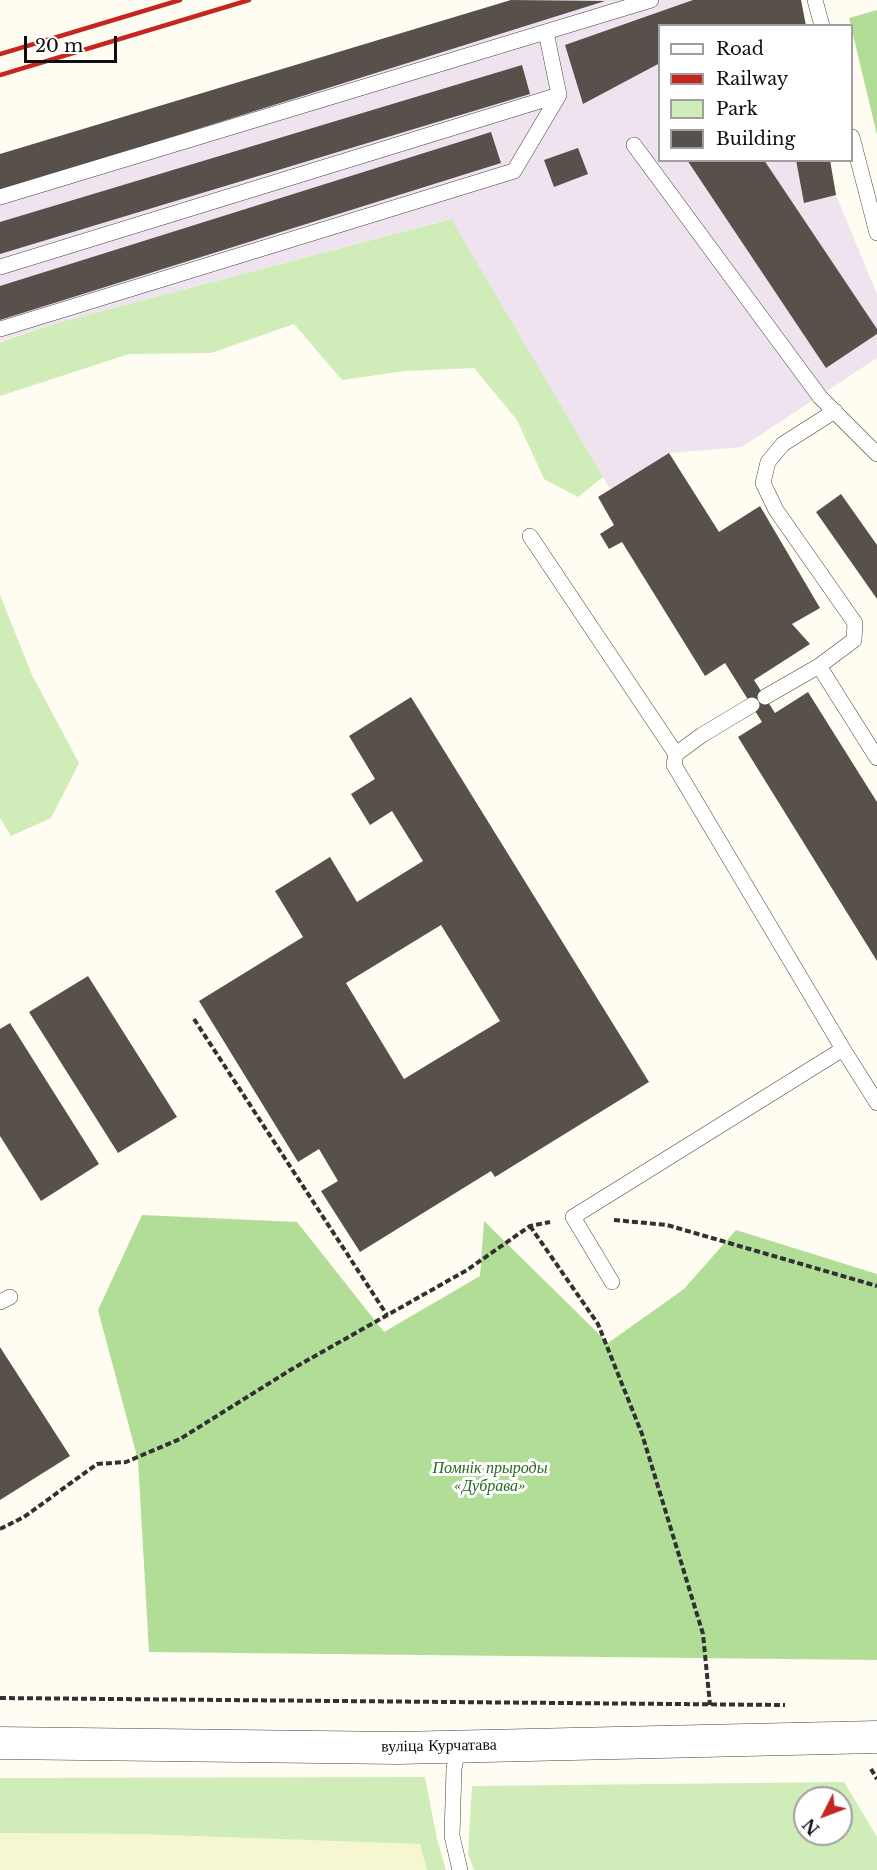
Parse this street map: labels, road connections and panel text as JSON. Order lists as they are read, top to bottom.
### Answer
{
  "streets": {
    "street": ["вуліца Курчатава"]
  },
  "parks": ["Помнік прыроды «Дубрава»"],
  "legend": [
    "Road",
    "Railway",
    "Park",
    "Building"
  ],
  "scale_bar": "20 m",
  "north": "bottom left"
}
